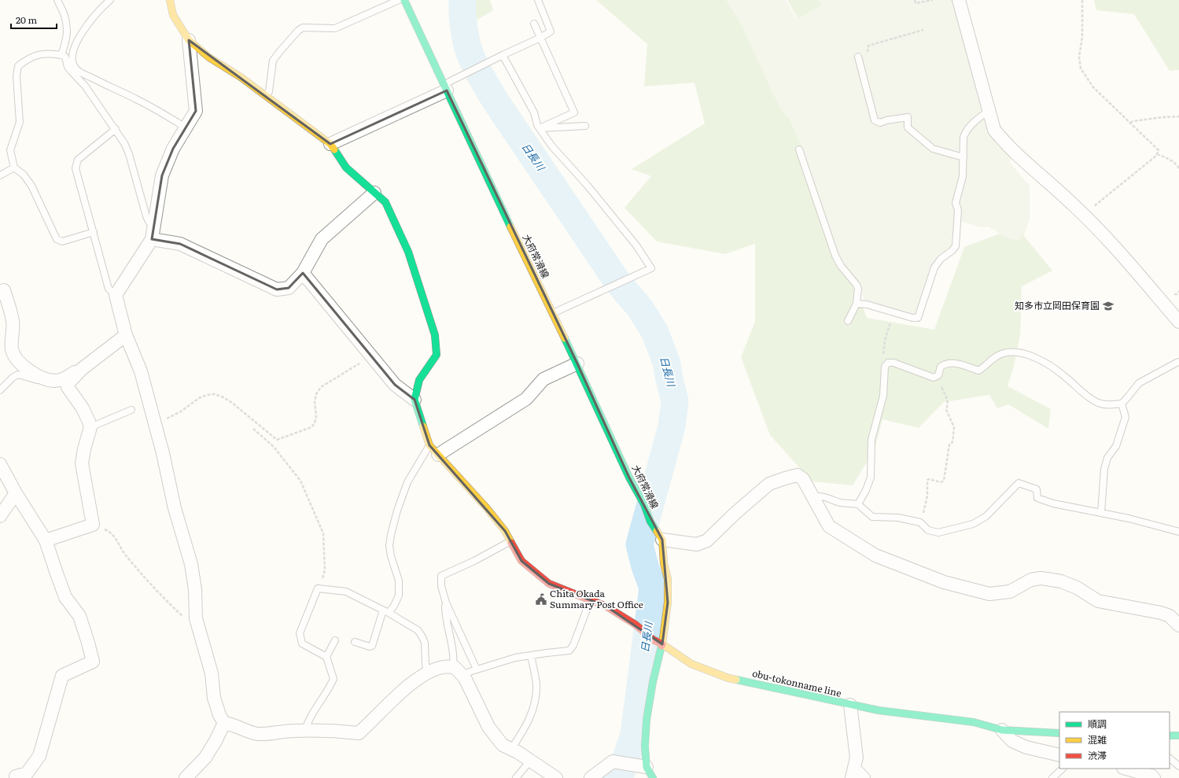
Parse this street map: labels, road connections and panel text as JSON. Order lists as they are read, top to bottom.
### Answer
{
  "streets": {
    "main road": ["大府常滑線", "obu-tokonname line"]
  },
  "water": ["日長川"],
  "places": {
    "school or university": ["知多市立岡田保育園"],
    "public building": ["Chita Okada Summary Post Office"]
  },
  "legend": ["順調", "混雑", "渋滞"],
  "scale_bar": "20 m"
}
